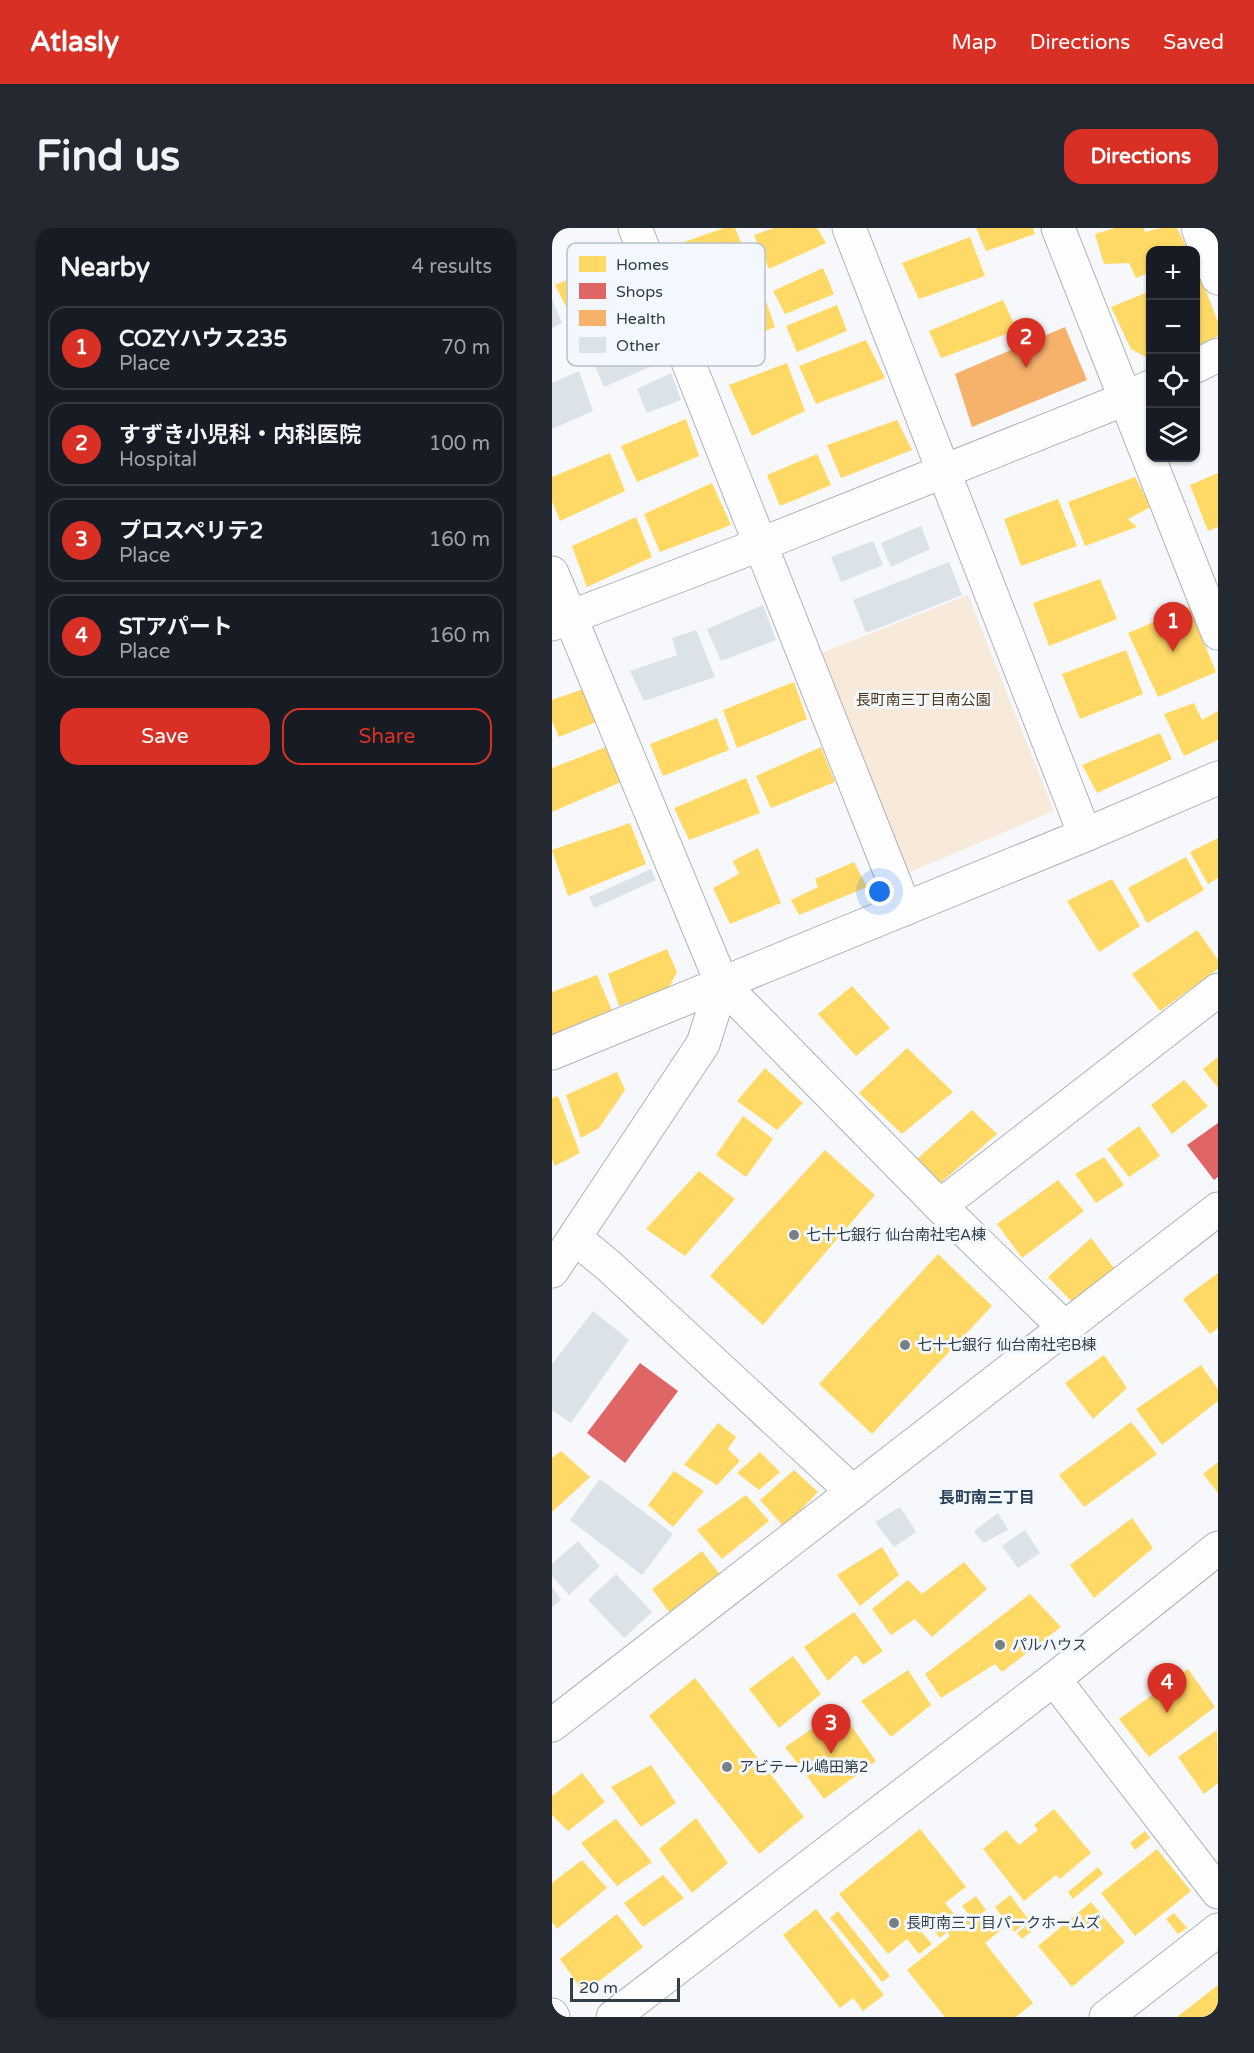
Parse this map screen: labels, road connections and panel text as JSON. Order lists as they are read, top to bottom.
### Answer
{
  "districts": ["長町南三丁目"],
  "parks": ["長町南三丁目南公園"],
  "places": [
    "七十七銀行 仙台南社宅A棟",
    "七十七銀行 仙台南社宅B棟",
    "パルハウス",
    "アビテール嶋田第2",
    "長町南三丁目パークホームズ"
  ],
  "legend": [
    "Homes",
    "Shops",
    "Health",
    "Other"
  ],
  "scale_bar": "20 m",
  "page": {
    "header": "Atlasly",
    "nav": ["Map", "Directions", "Saved"],
    "buttons": [
      "Directions",
      ["Save", "Share"]
    ],
    "title": "Find us",
    "heading": ["Nearby", "4 results"],
    "map_buttons": ["+", "−"],
    "list": [
      {
        "mark": "1",
        "name": "COZYハウス235",
        "note": "Place",
        "value": "70 m"
      },
      {
        "mark": "2",
        "name": "すずき小児科・内科医院",
        "note": "Hospital",
        "value": "100 m"
      },
      {
        "mark": "3",
        "name": "プロスペリテ2",
        "note": "Place",
        "value": "160 m"
      },
      {
        "mark": "4",
        "name": "STアパート",
        "note": "Place",
        "value": "160 m"
      }
    ],
    "pins": [
      "2",
      "1",
      "4",
      "3"
    ],
    "scale": "20 m"
  }
}
